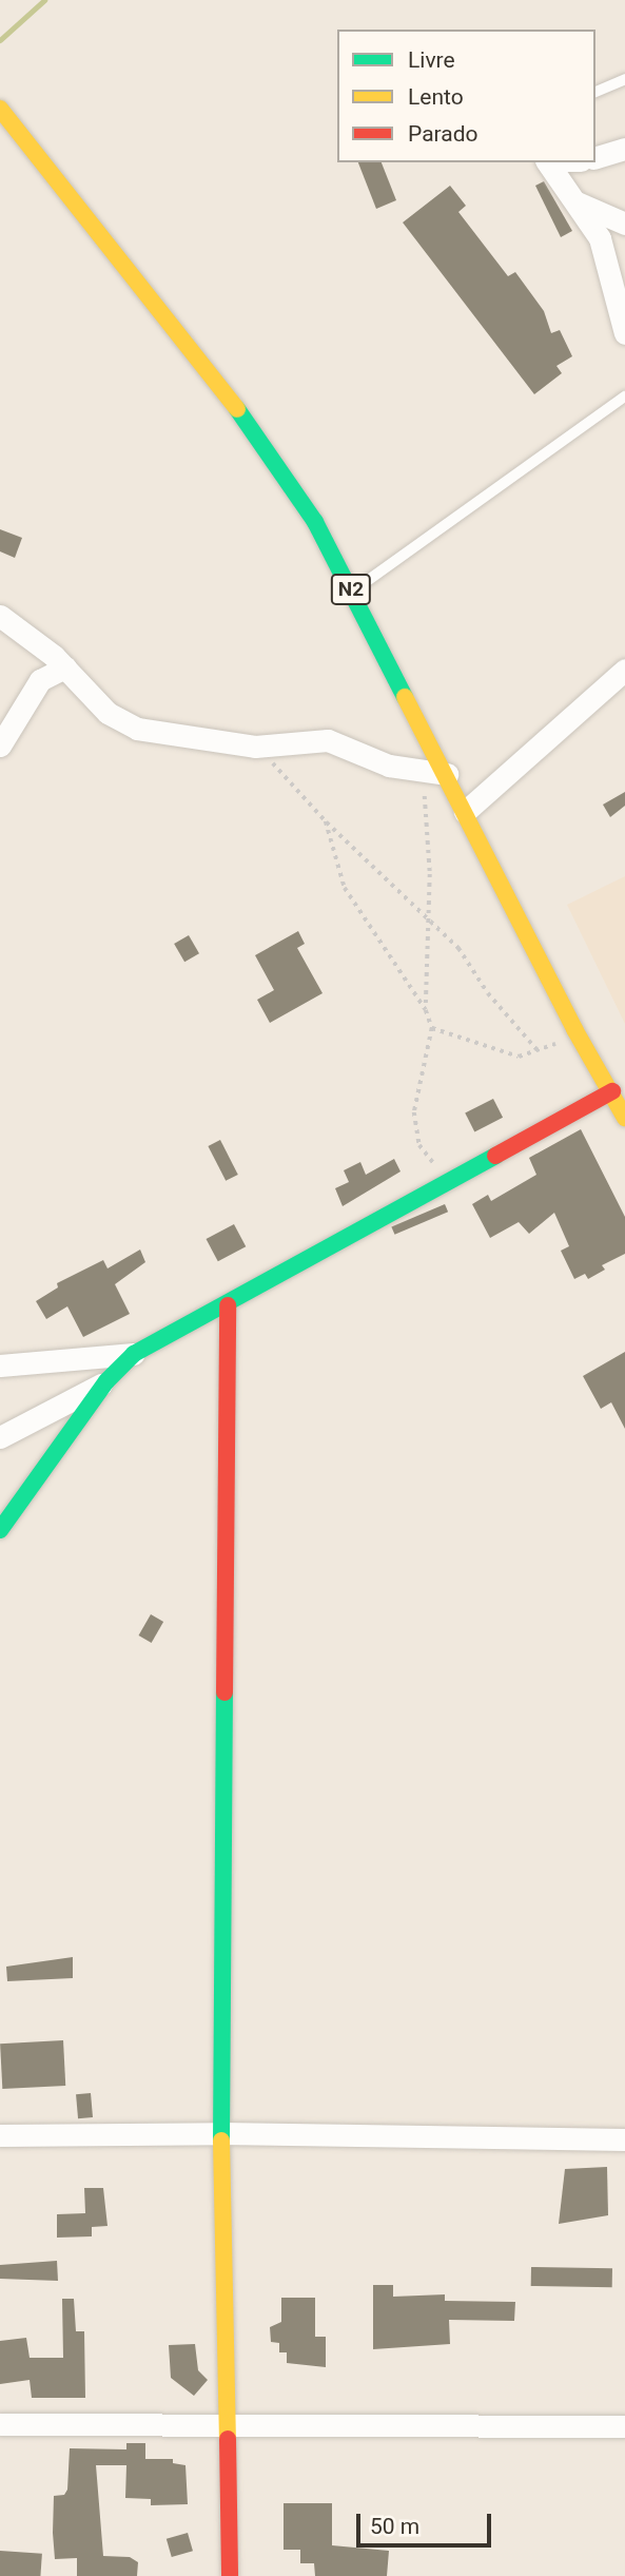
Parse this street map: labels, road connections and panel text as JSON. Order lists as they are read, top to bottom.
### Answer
{
  "streets": {
    "street": ["N2"]
  },
  "legend": ["Livre", "Lento", "Parado"],
  "scale_bar": "50 m"
}
